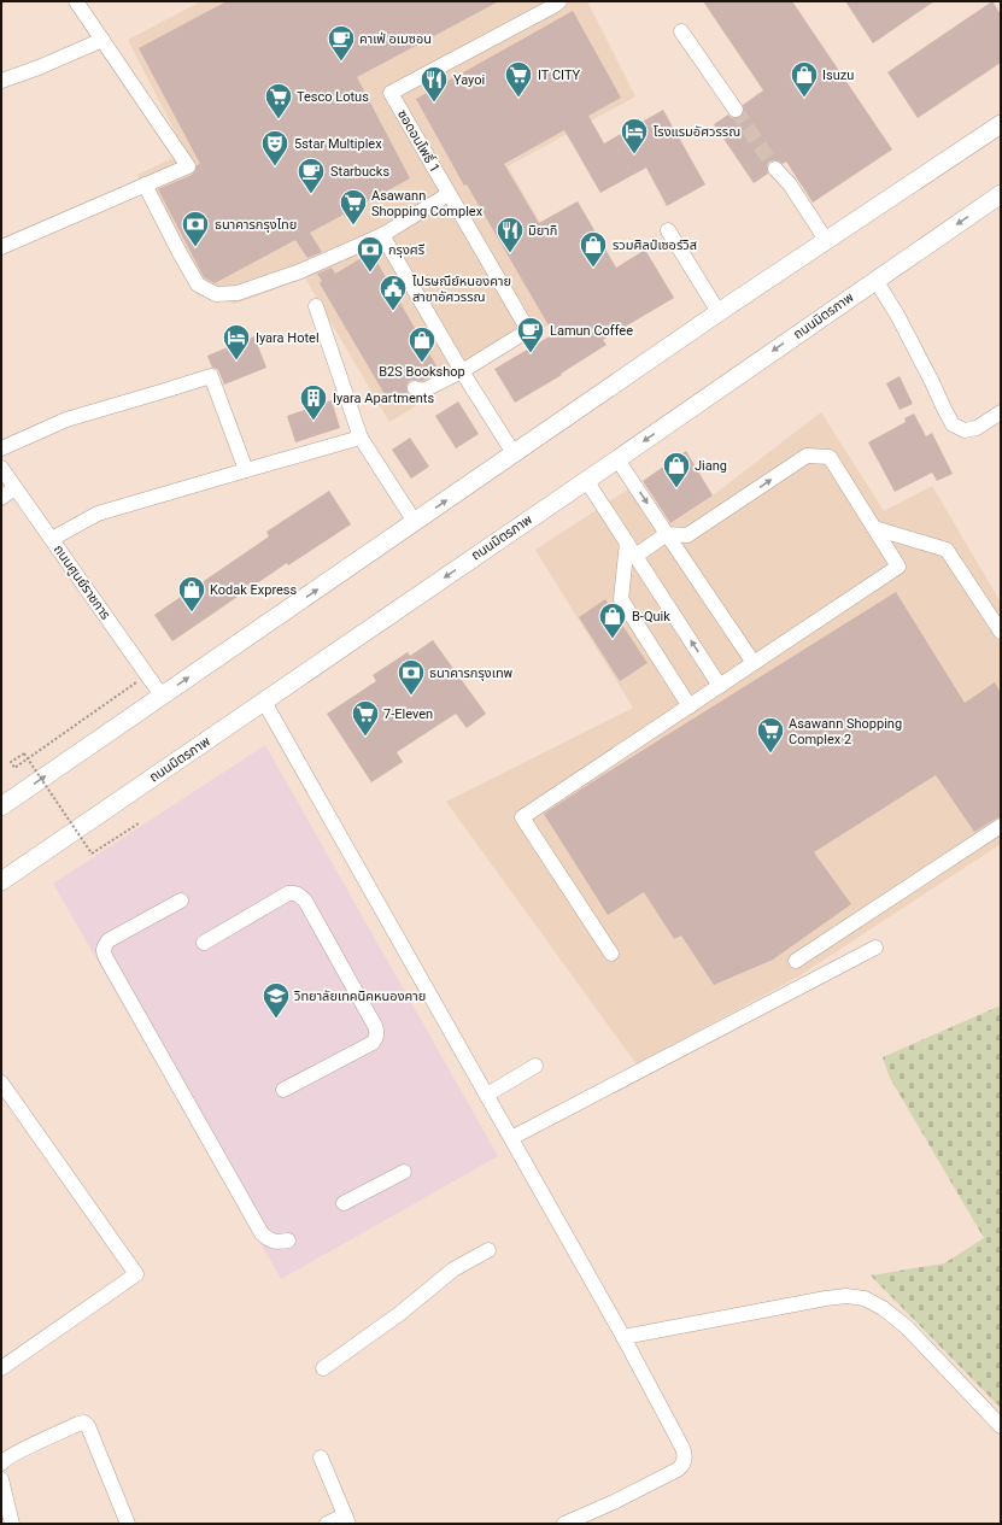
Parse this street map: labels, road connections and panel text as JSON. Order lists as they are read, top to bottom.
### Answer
{
  "streets": {
    "main road": ["ถนนมิตรภาพ"],
    "street": ["ซอดอนโพธิ์ 1", "ถนนศูนย์ราชการ"]
  },
  "places": {
    "cafe": ["คาเฟ่ อเมซอน", "Starbucks", "Lamun Coffee"],
    "supermarket": [
      "IT CITY",
      "Tesco Lotus",
      "Asawann Shopping Complex",
      "7-Eleven",
      "Asawann Shopping Complex 2"
    ],
    "shop": [
      "Isuzu",
      "รวมศิลป์เซอร์วิส",
      "B2S Bookshop",
      "Jiang",
      "Kodak Express",
      "B-Quik"
    ],
    "restaurant": ["Yayoi", "มิยากิ"],
    "hotel": ["โรงแรมอัศวรรณ", "Iyara Hotel"],
    "theatre": ["5star Multiplex"],
    "bank": ["ธนาคารกรุงไทย", "กรุงศรี", "ธนาคารกรุงเทพ"],
    "public building": ["ไปรษณีย์หนองคาย สาขาอัศวรรณ"],
    "building": ["Iyara Apartments"],
    "school or university": ["วิทยาลัยเทคนิคหนองคาย"]
  }
}
